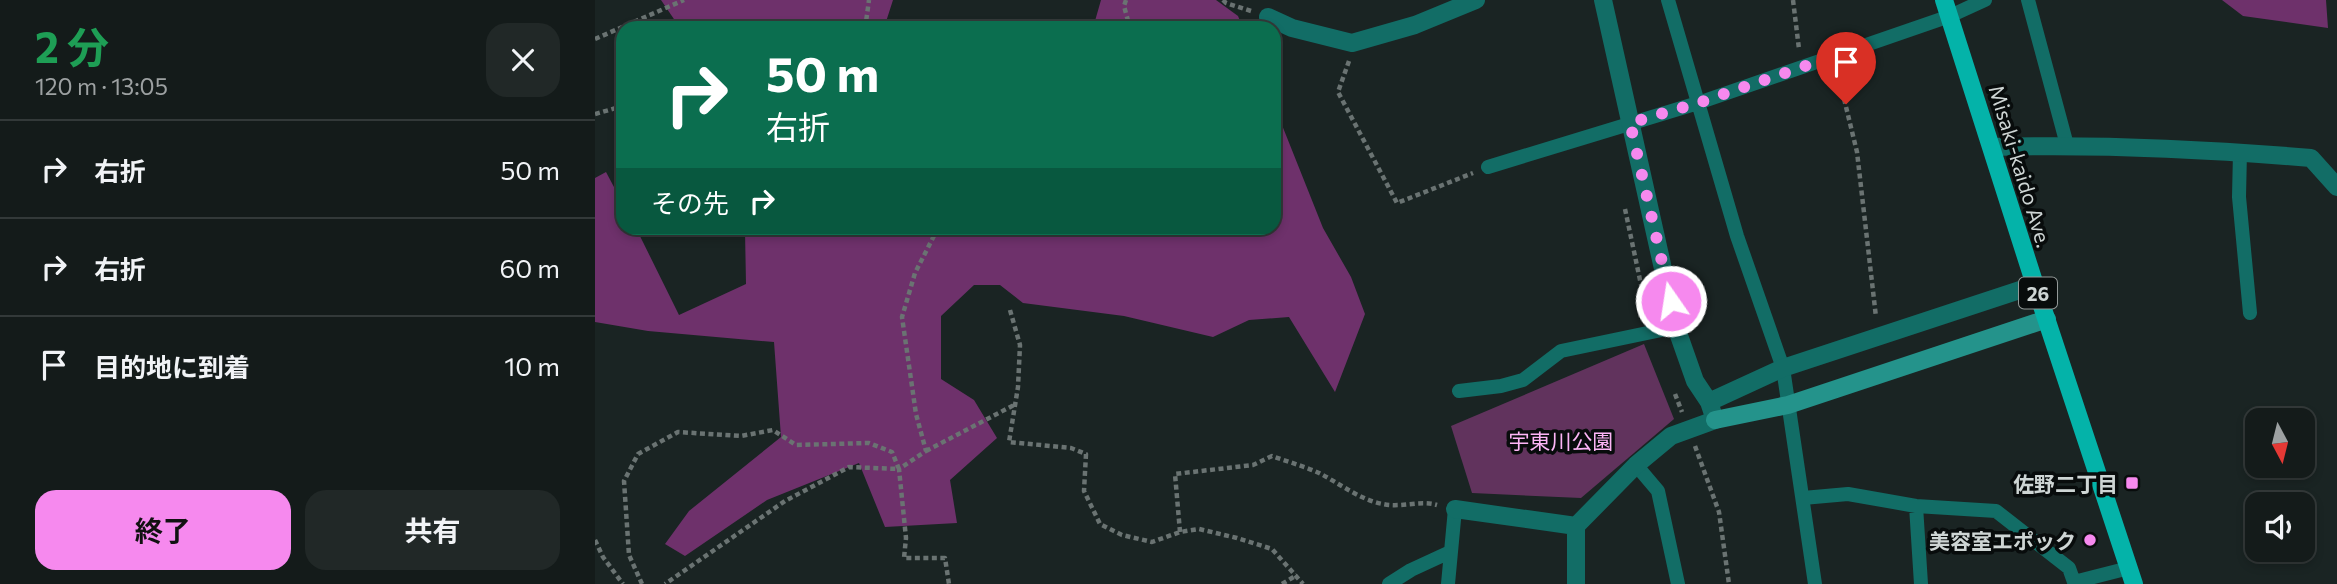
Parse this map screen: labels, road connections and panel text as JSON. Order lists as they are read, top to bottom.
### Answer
{
  "streets": {
    "main road": ["Misaki-kaido Ave.", "26"]
  },
  "parks": ["宇東川公園"],
  "places": {
    "transit": ["佐野二丁目"],
    "other": ["美容室エポック"]
  },
  "north": "bottom",
  "page": {
    "heading": ["2 分", "120 m · 13:05"],
    "turn": ["50 m", "右折"],
    "list": [
      {
        "name": "右折",
        "value": "50 m"
      },
      {
        "name": "右折",
        "value": "60 m"
      },
      {
        "name": "目的地に到着",
        "value": "10 m"
      }
    ],
    "then": "その先",
    "buttons": ["終了", "共有"]
  }
}
